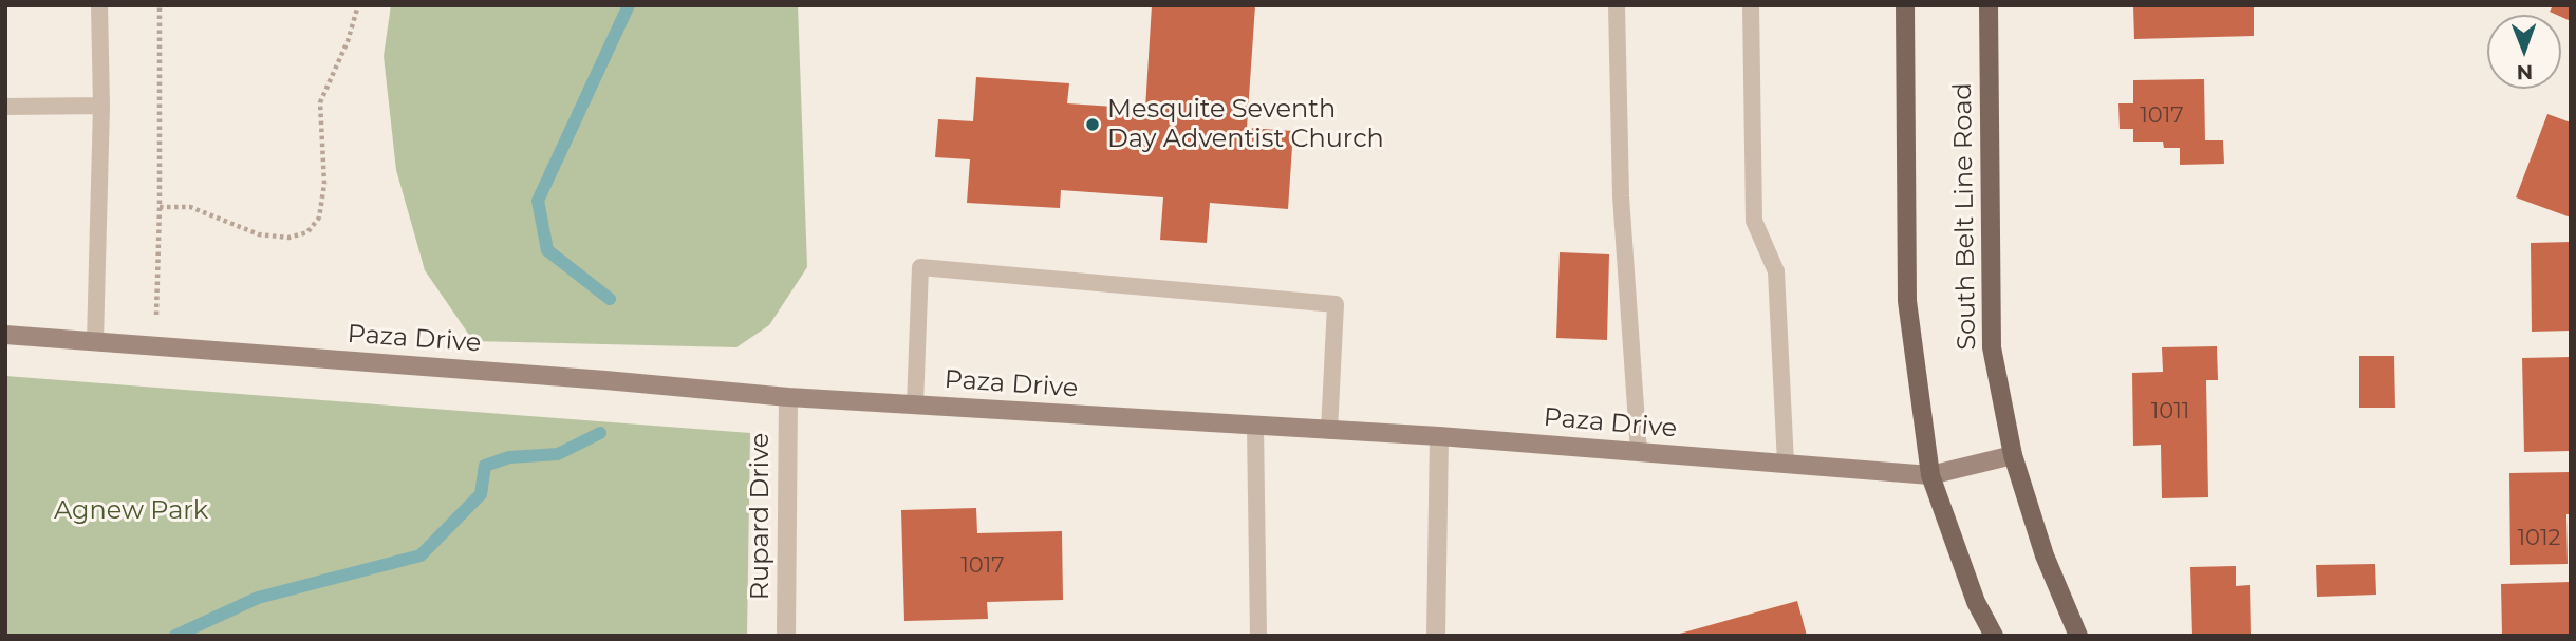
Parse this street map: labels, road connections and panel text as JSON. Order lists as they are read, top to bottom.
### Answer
{
  "streets": {
    "main road": ["South Belt Line Road"],
    "street": ["Paza Drive", "Rupard Drive"]
  },
  "crossings": [
    ["South Belt Line Road", "Paza Drive"],
    ["Paza Drive", "Rupard Drive"]
  ],
  "parks": ["Agnew Park"],
  "places": ["Mesquite Seventh Day Adventist Church"],
  "house_numbers": [
    "1017",
    "1011",
    "1012",
    "1017"
  ],
  "north": "bottom"
}
